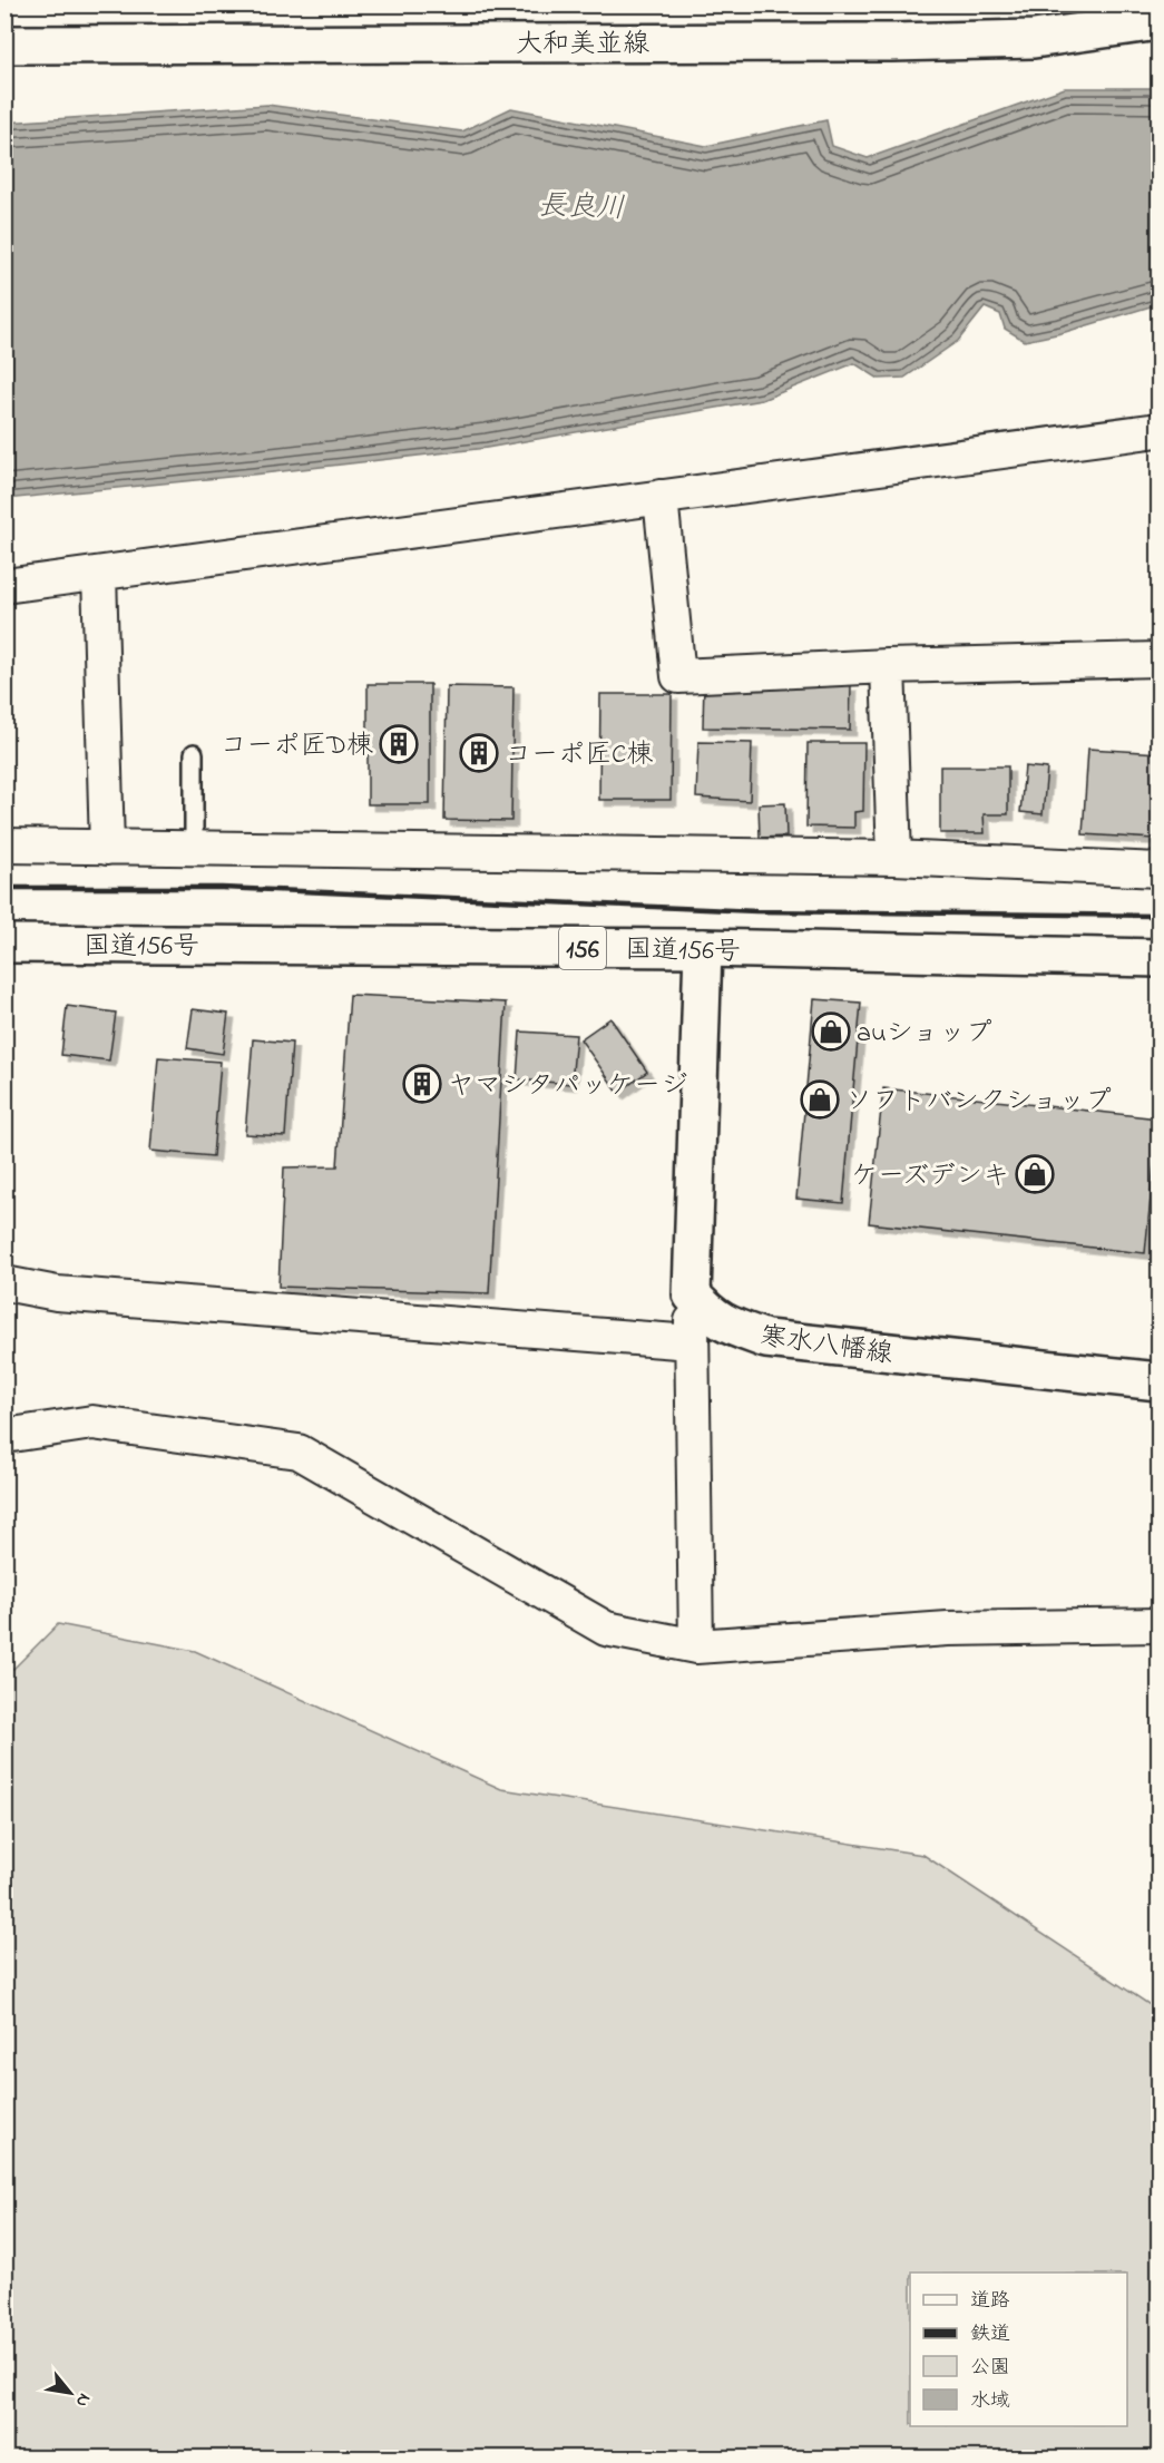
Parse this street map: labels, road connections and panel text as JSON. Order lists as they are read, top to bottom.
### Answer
{
  "streets": {
    "main road": [
      "大和美並線",
      "国道156号",
      "156",
      "寒水八幡線"
    ]
  },
  "water": ["長良川"],
  "places": {
    "building": ["コーポ匠D棟", "コーポ匠C棟", "ヤマシタパッケージ"],
    "shop": ["auショップ", "ソフトバンクショップ", "ケーズデンキ"]
  },
  "legend": [
    "道路",
    "鉄道",
    "公園",
    "水域"
  ],
  "north": "bottom right"
}
